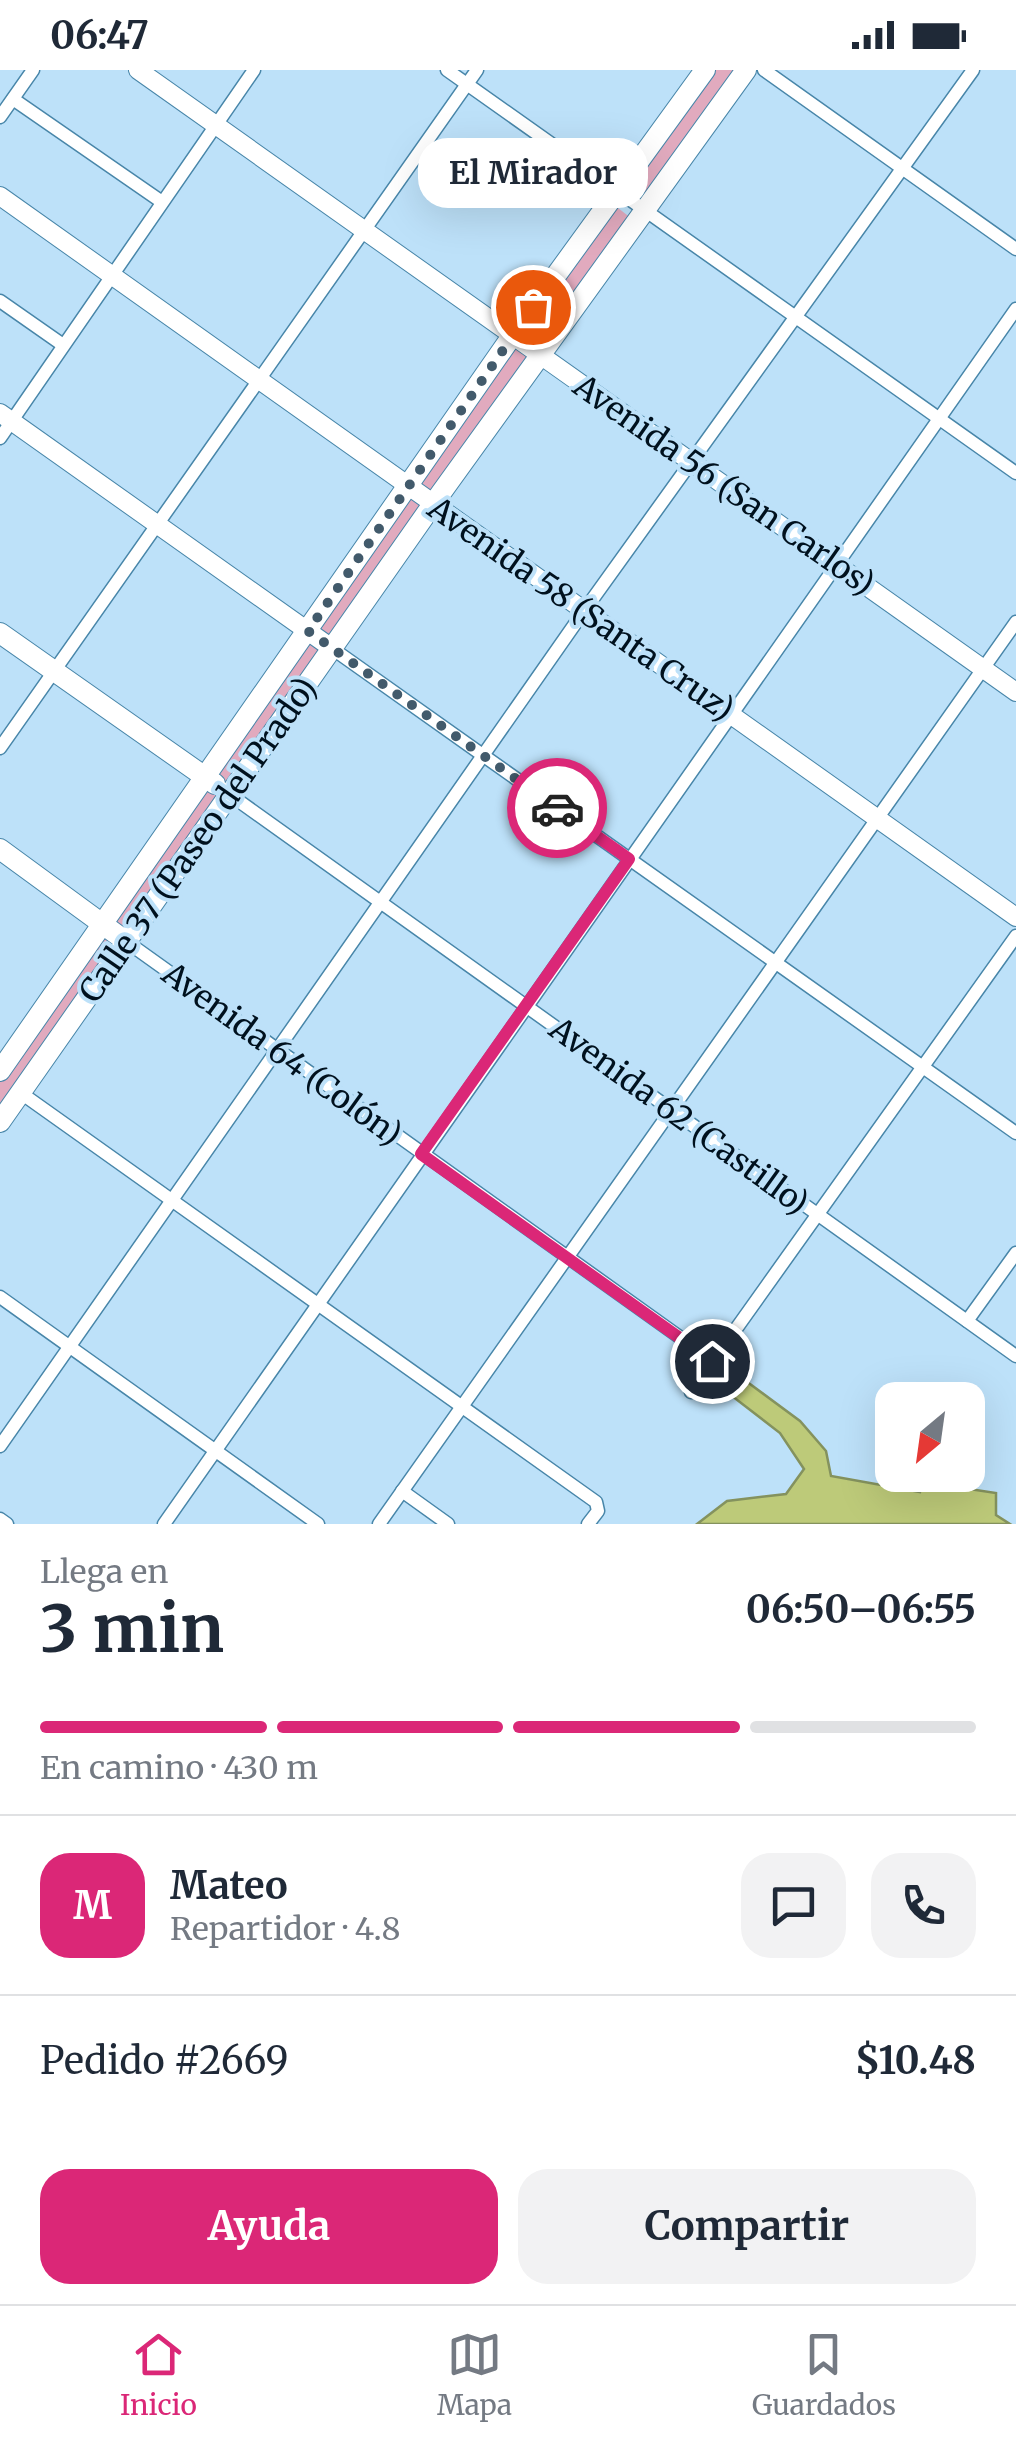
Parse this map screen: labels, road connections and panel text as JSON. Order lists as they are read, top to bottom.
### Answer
{
  "streets": {
    "main road": [
      "Avenida 56 (San Carlos)",
      "Avenida 58 (Santa Cruz)",
      "Calle 37 (Paseo del Prado)",
      "Avenida 64 (Colón)",
      "Avenida 62 (Castillo)"
    ]
  },
  "crossings": [
    ["Avenida 56 (San Carlos)", "Calle 37 (Paseo del Prado)"],
    ["Avenida 58 (Santa Cruz)", "Calle 37 (Paseo del Prado)"],
    ["Calle 37 (Paseo del Prado)", "Avenida 64 (Colón)"],
    ["Calle 37 (Paseo del Prado)", "Avenida 62 (Castillo)"]
  ],
  "places": ["El Mirador"],
  "north": "bottom left",
  "page": {
    "status": "06:47",
    "bubble": "El Mirador",
    "heading": ["3 min", "Llega en", "06:50–06:55"],
    "panel": [
      "Mateo",
      "Repartidor · 4.8",
      "Pedido #2669",
      "$10.48"
    ],
    "bar": "En camino · 430 m",
    "round": "M",
    "buttons": ["Ayuda", "Compartir"],
    "tabs": ["Inicio", "Mapa", "Guardados"]
  }
}
